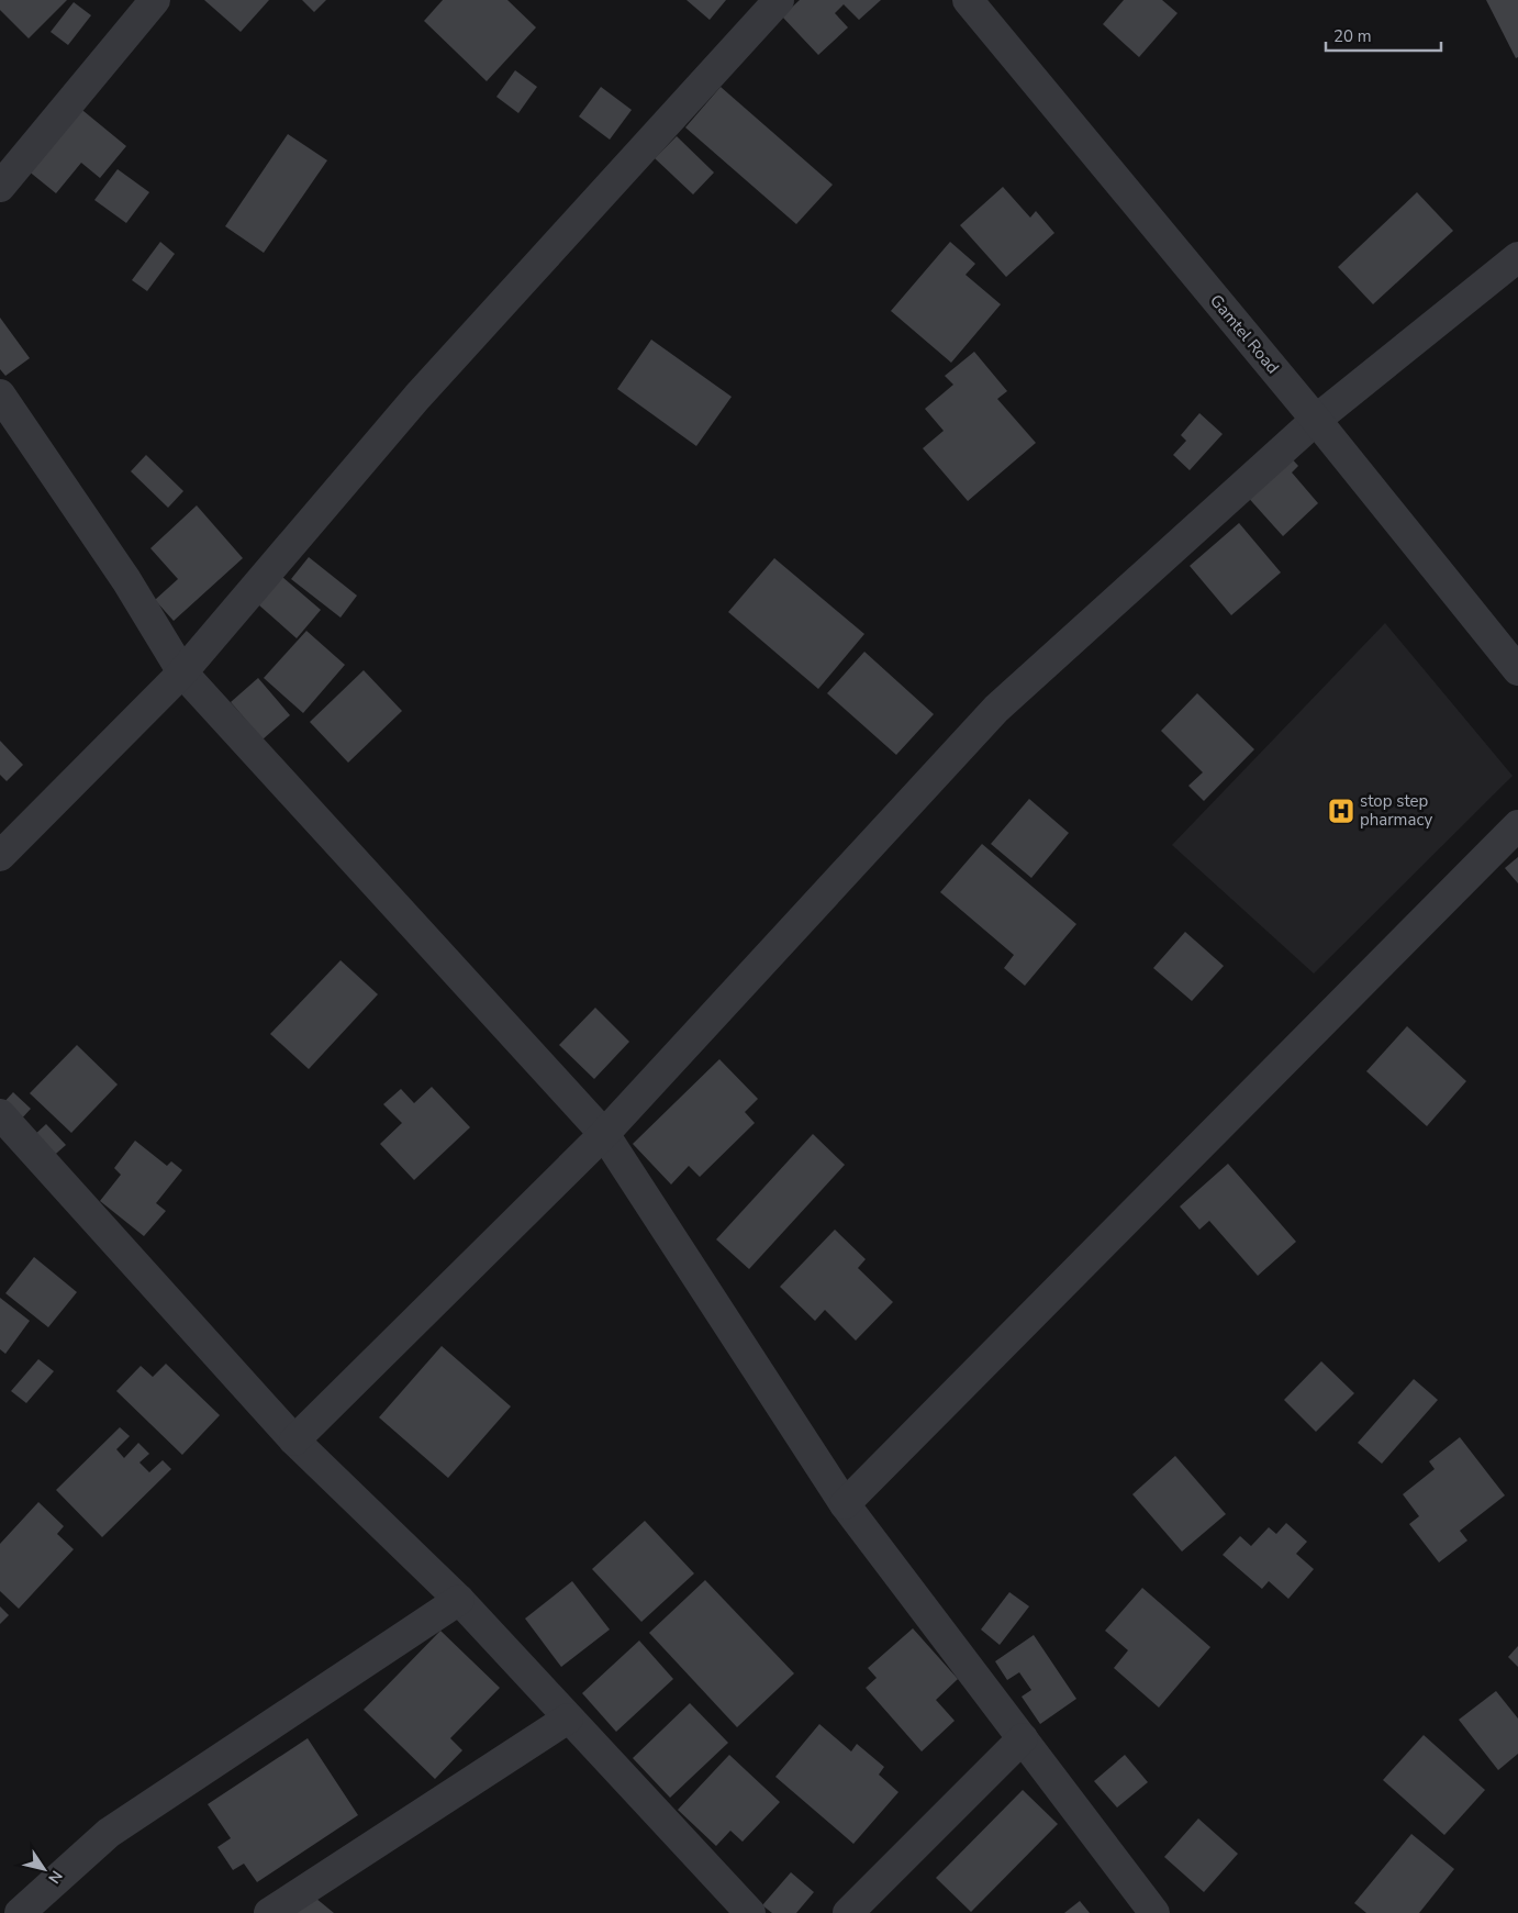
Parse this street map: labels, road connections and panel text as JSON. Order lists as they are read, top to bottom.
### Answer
{
  "streets": {
    "street": ["Gamtel Road"]
  },
  "places": {
    "hospital": ["stop step pharmacy"]
  },
  "scale_bar": "20 m",
  "north": "bottom right"
}
